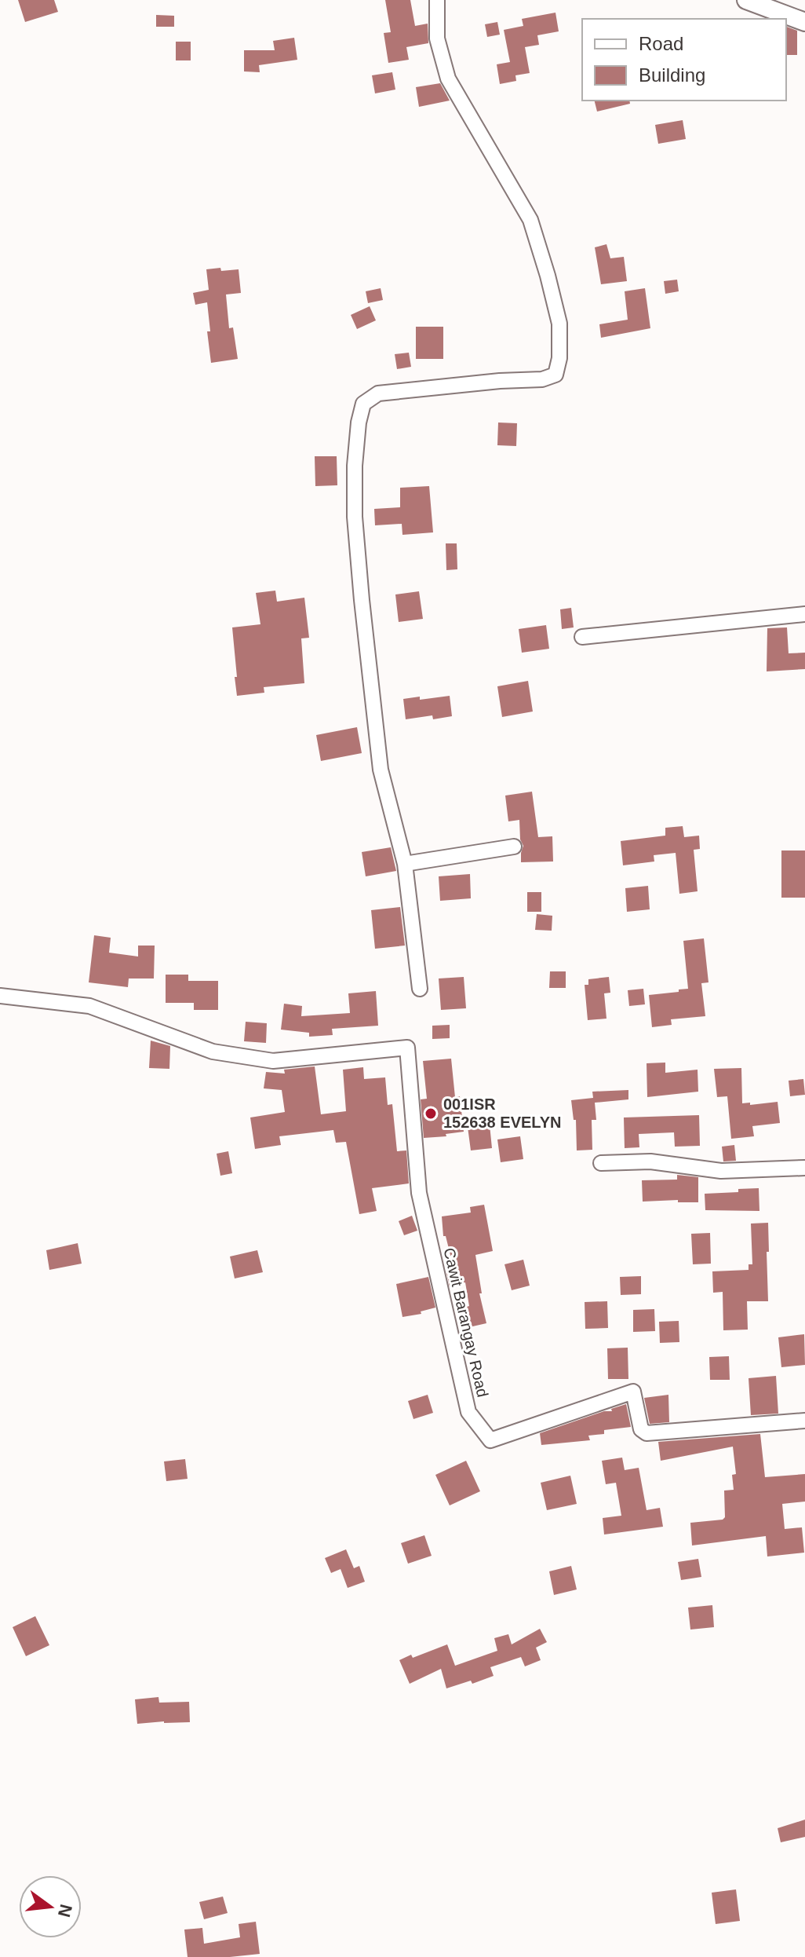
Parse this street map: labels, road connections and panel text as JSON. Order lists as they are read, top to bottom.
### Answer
{
  "streets": {
    "street": ["Cawit Barangay Road"]
  },
  "places": ["001ISR 152638 EVELYN"],
  "legend": ["Road", "Building"],
  "north": "right"
}
